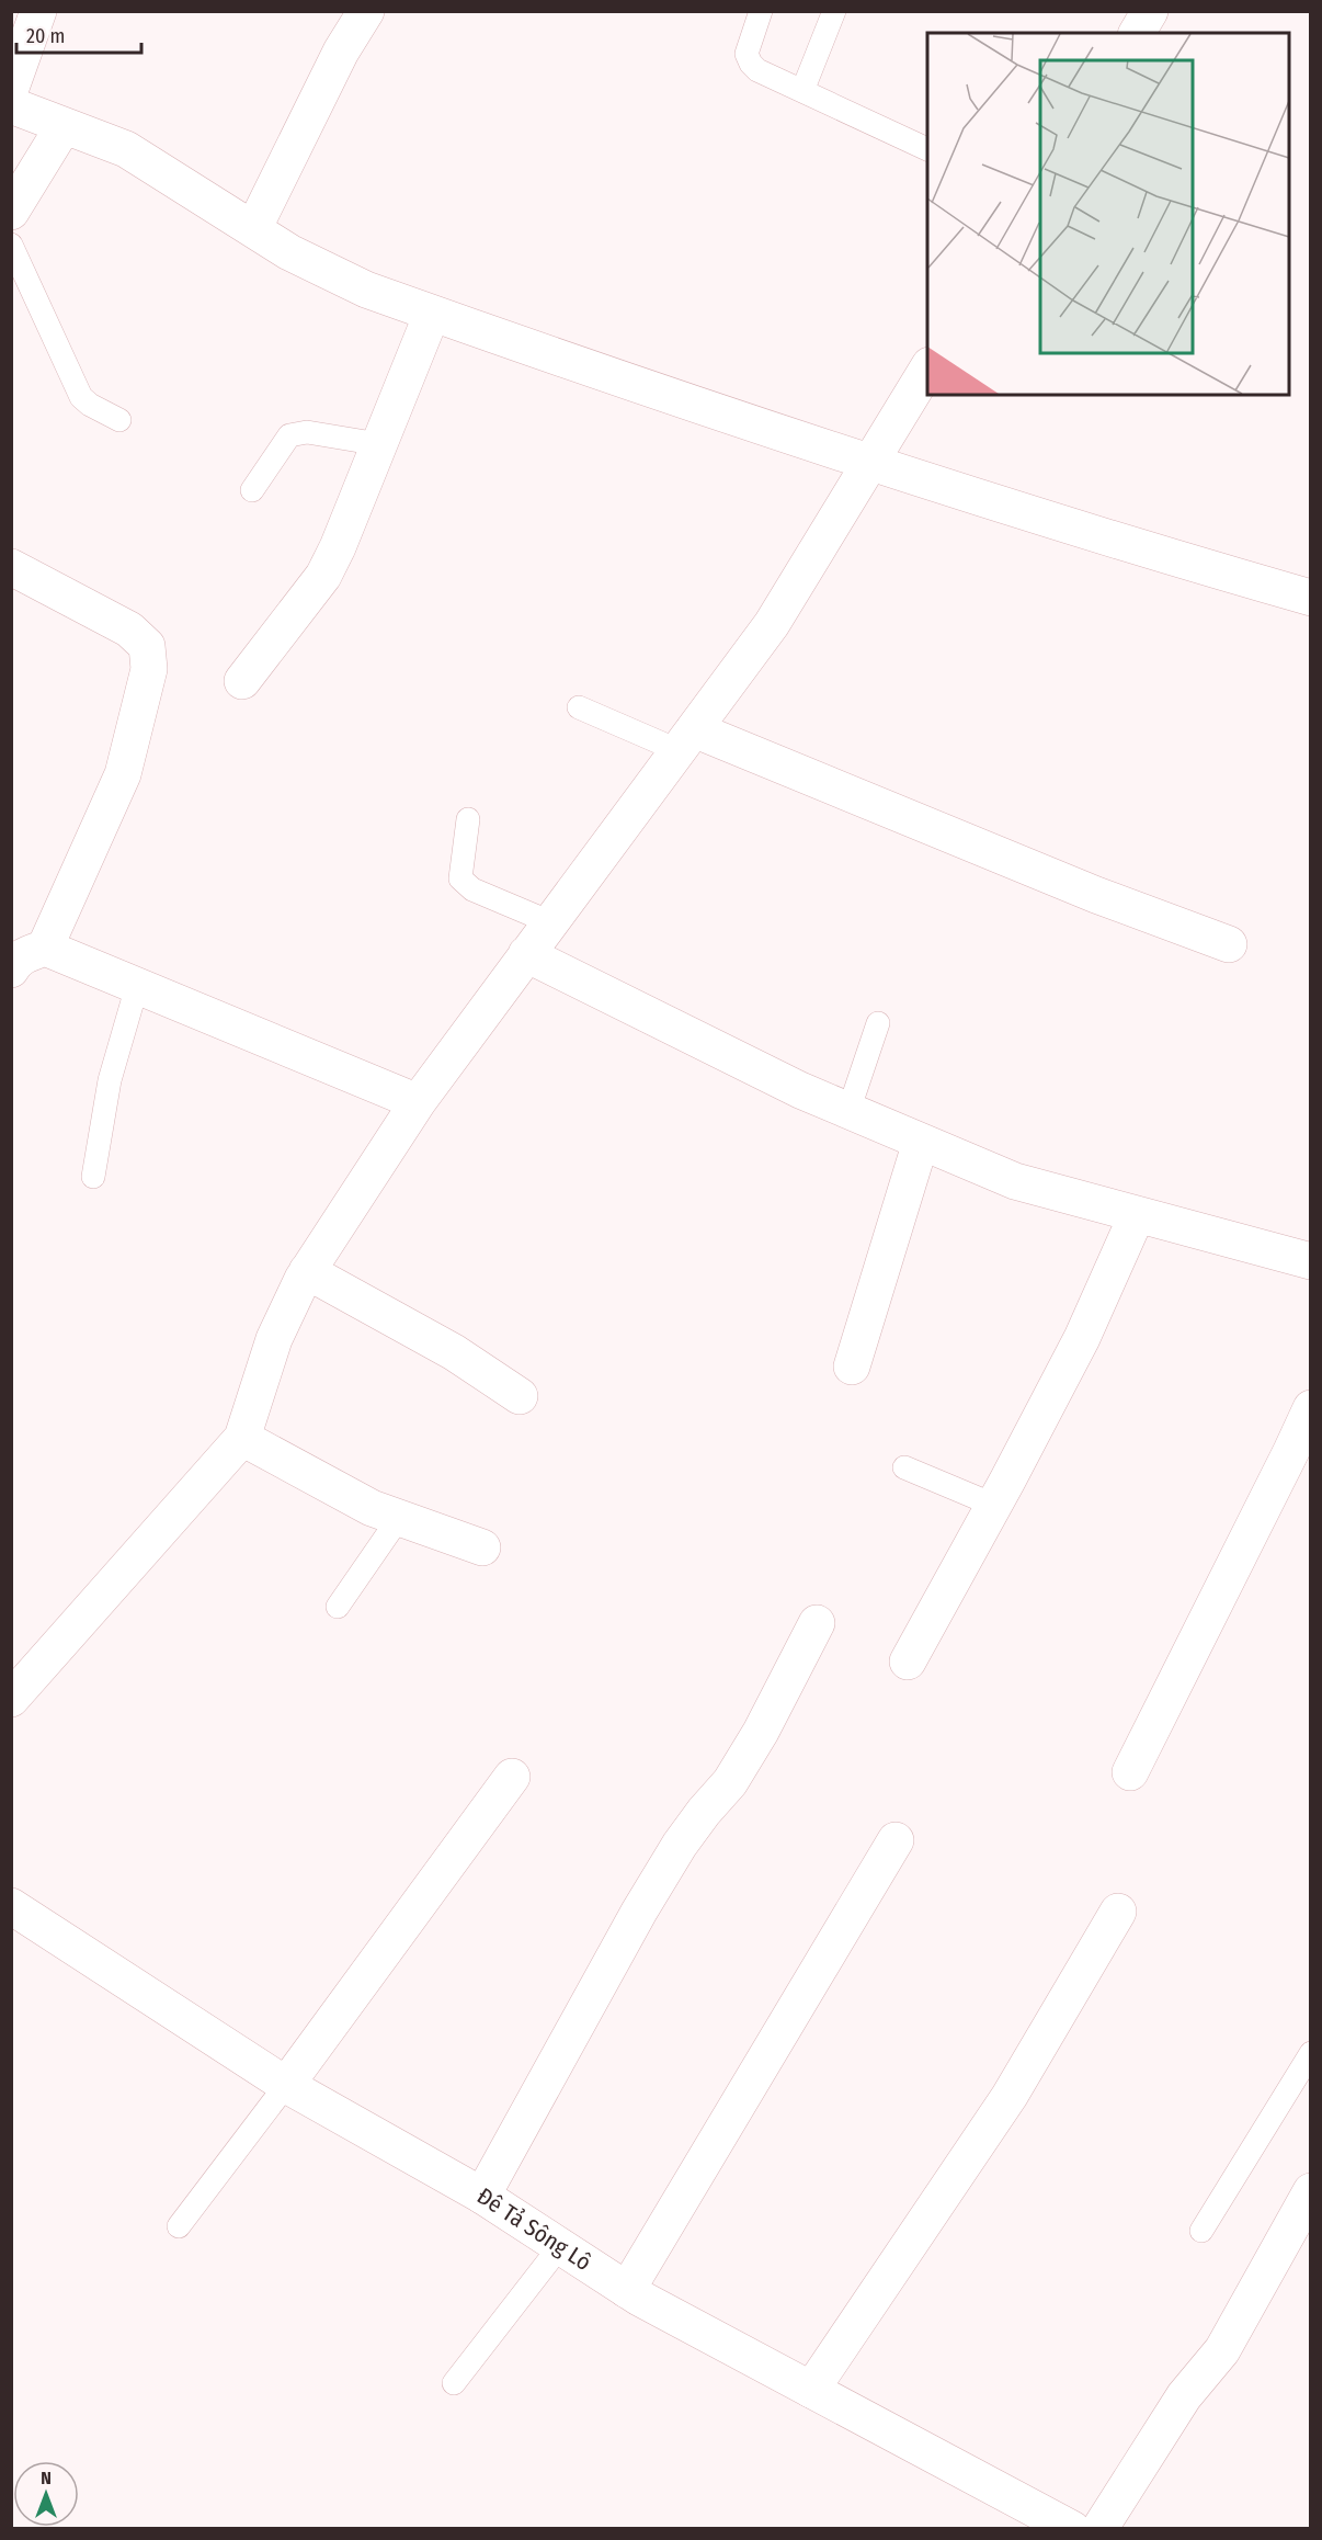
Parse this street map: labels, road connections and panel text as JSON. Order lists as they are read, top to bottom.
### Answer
{
  "streets": {
    "street": ["Đê Tả Sông Lô"]
  },
  "scale_bar": "20 m",
  "north": "top"
}
